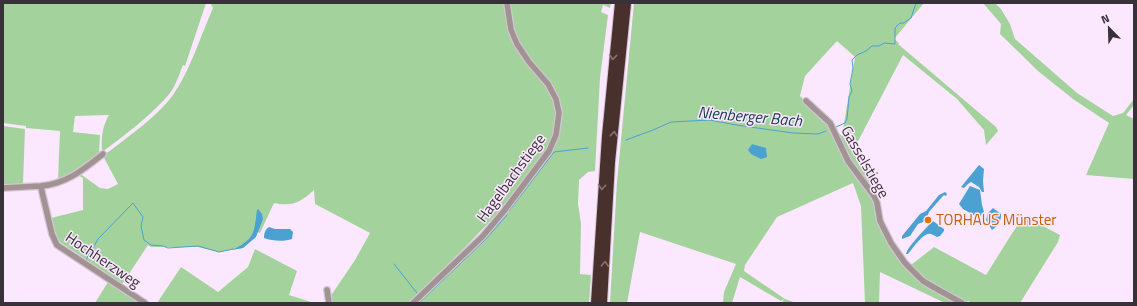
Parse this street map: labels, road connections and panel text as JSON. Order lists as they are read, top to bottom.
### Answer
{
  "streets": {
    "street": ["Gasselstiege", "Hagelbachstiege", "Hochherzweg"]
  },
  "water": ["Nienberger Bach"],
  "places": ["TORHAUS Münster"],
  "north": "top left"
}
